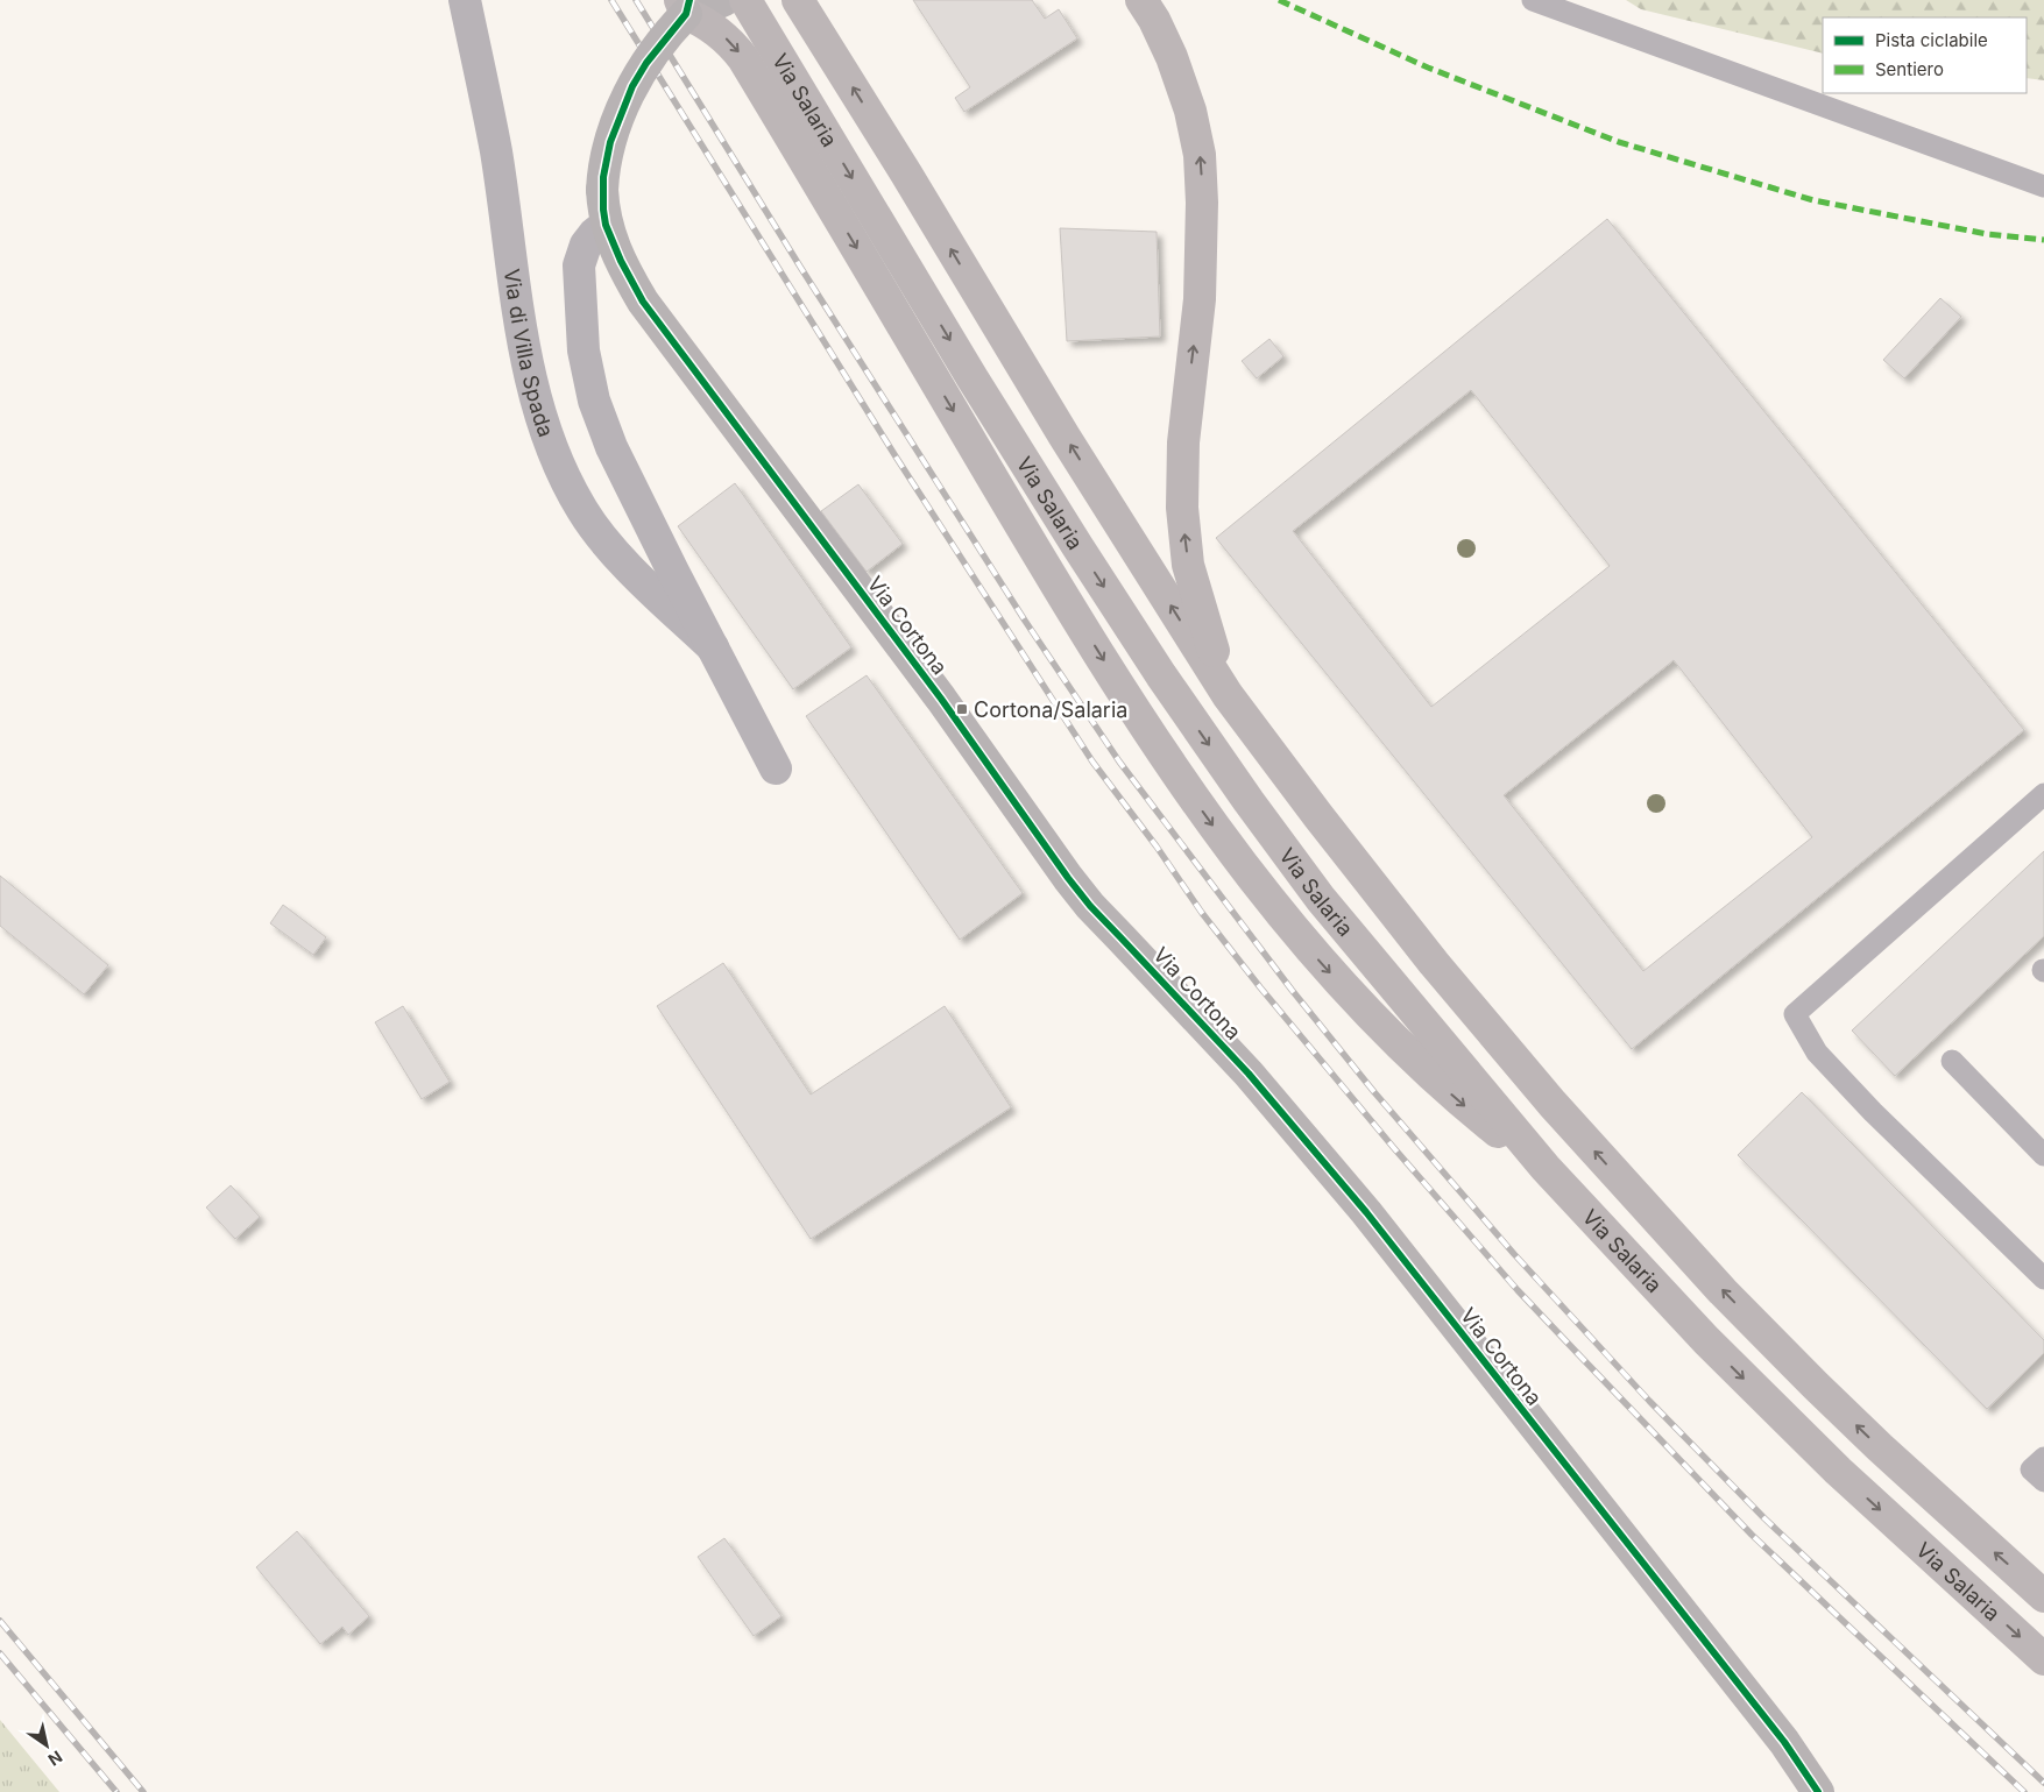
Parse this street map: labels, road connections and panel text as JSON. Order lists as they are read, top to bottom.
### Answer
{
  "streets": {
    "main road": ["Via Salaria"],
    "street": ["Via di Villa Spada", "Via Cortona"]
  },
  "crossings": [
    ["Via di Villa Spada", "Via Cortona"]
  ],
  "places": {
    "transit": ["Cortona/Salaria"]
  },
  "legend": ["Pista ciclabile", "Sentiero"],
  "north": "bottom right"
}
